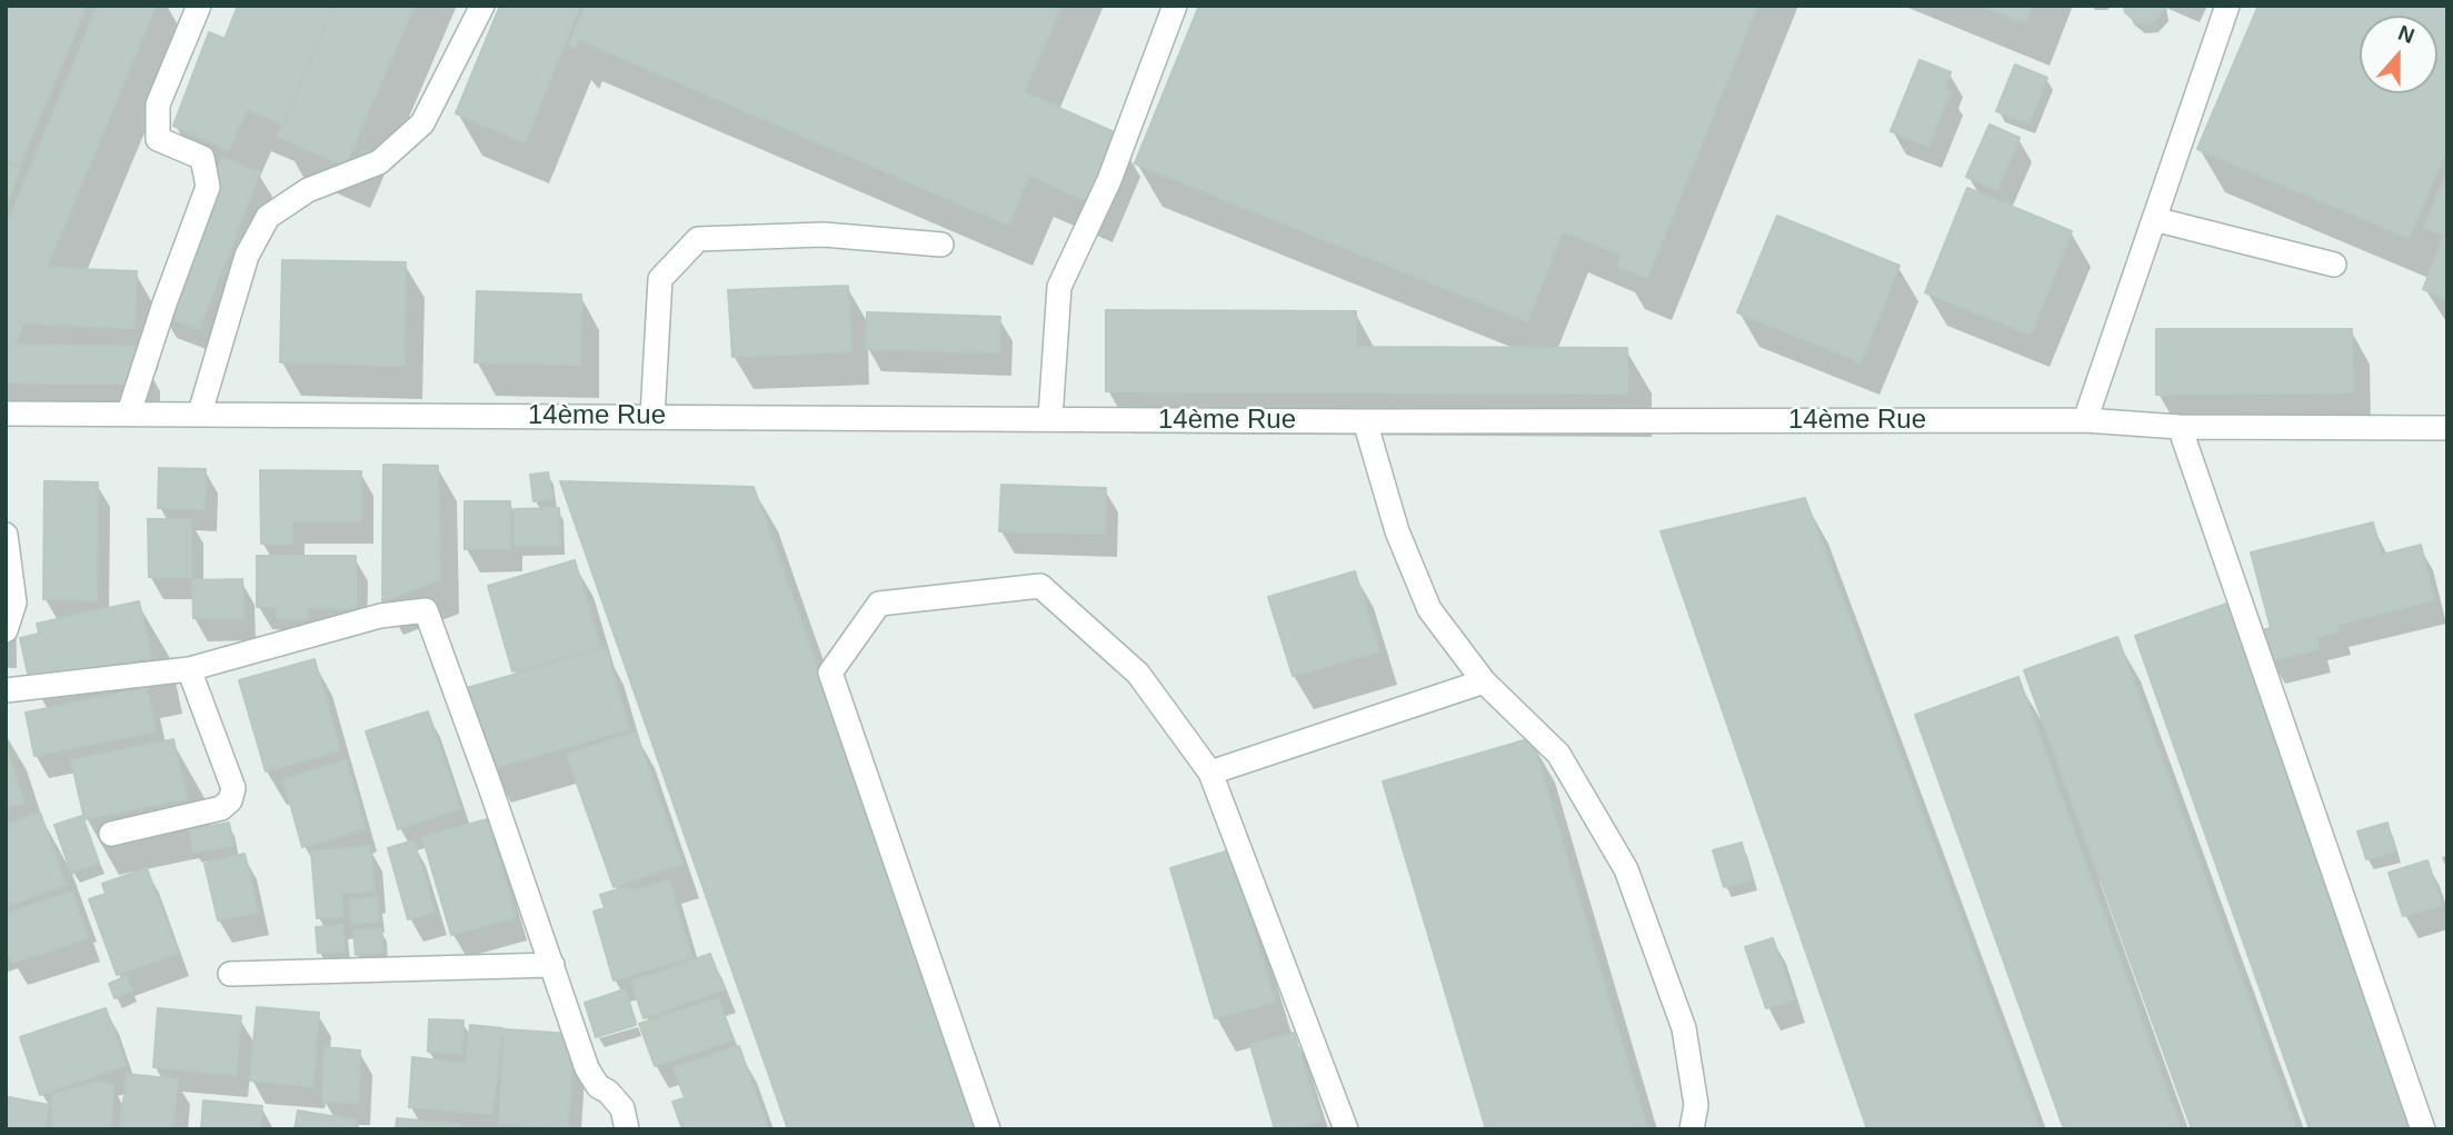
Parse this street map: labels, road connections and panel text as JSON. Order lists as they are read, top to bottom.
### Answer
{
  "streets": {
    "street": ["14ème Rue"]
  },
  "north": "top"
}
